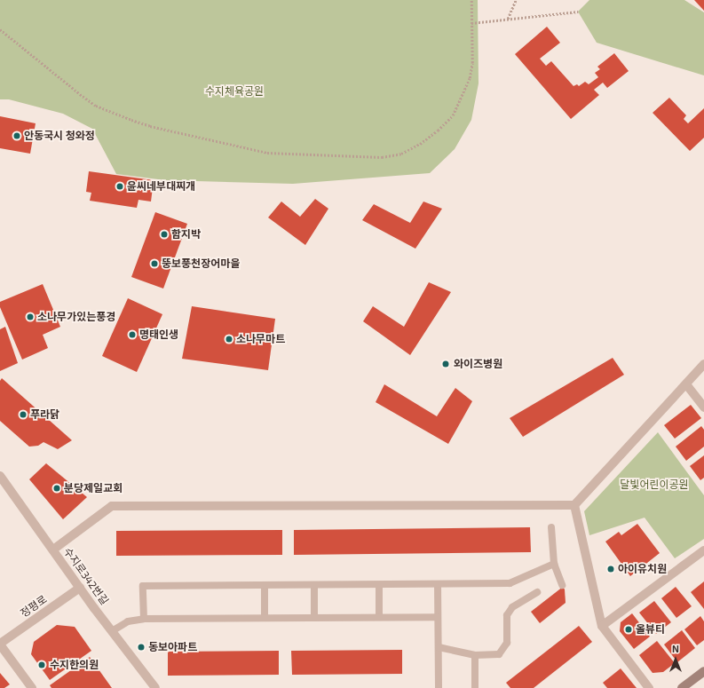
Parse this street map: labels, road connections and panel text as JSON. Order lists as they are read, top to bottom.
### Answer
{
  "streets": {
    "street": ["수지로342번길", "정평로"]
  },
  "crossings": [
    ["수지로342번길", "정평로"]
  ],
  "parks": ["수지체육공원", "달빛어린이공원"],
  "places": [
    "안동국시 청와정",
    "윤씨네부대찌개",
    "함지박",
    "뚱보풍천장어마을",
    "소나무가있는풍경",
    "명태인생",
    "소나무마트",
    "와이즈병원",
    "푸라닭",
    "분당제일교회",
    "아이유치원",
    "올뷰티",
    "동보아파트",
    "수지한의원"
  ],
  "north": "top"
}
